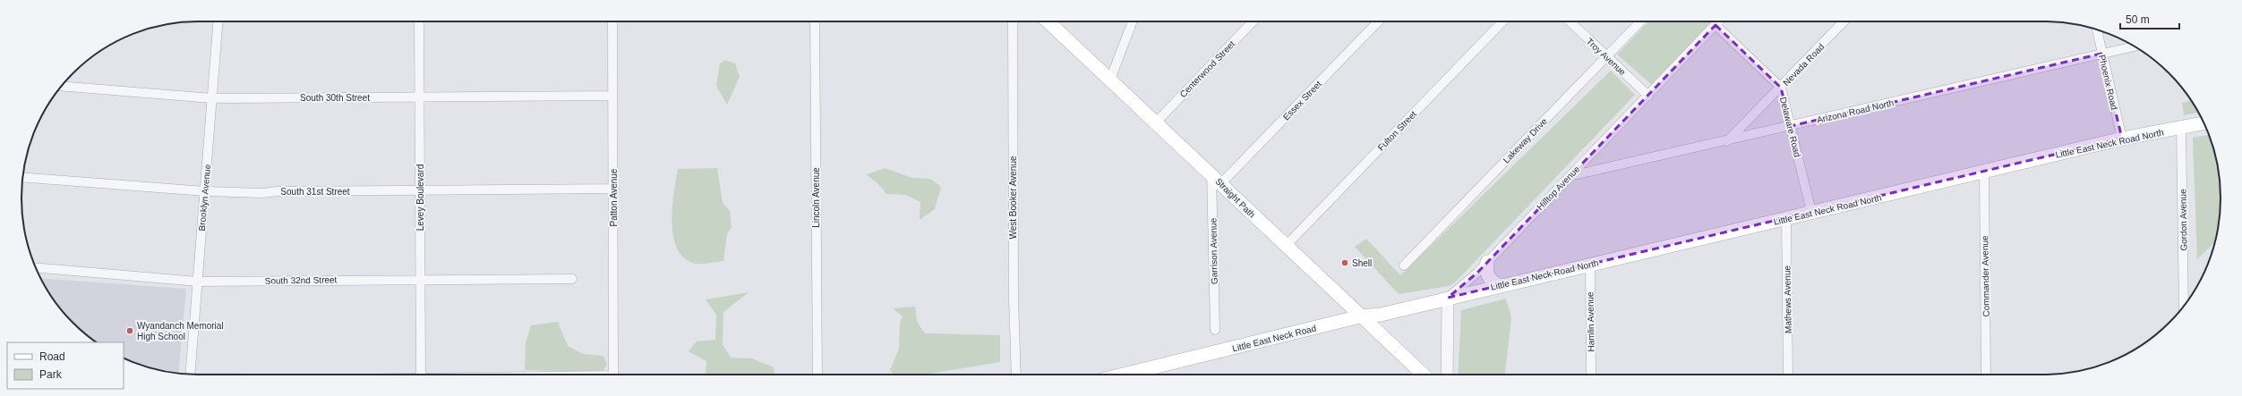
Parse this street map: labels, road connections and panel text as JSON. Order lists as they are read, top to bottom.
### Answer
{
  "streets": {
    "main road": ["Little East Neck Road North", "Straight Path", "Little East Neck Road"],
    "street": [
      "Troy Avenue",
      "Nevada Road",
      "Centerwood Street",
      "Phoenix Road",
      "South 30th Street",
      "Essex Street",
      "Arizona Road North",
      "Delaware Road",
      "Fulton Street",
      "Lakeway Drive",
      "Hilltop Avenue",
      "South 31st Street",
      "Brooklyn Avenue",
      "Levey Boulevard",
      "Patton Avenue",
      "Lincoln Avenue",
      "West Booker Avenue",
      "Gordon Avenue",
      "Garrison Avenue",
      "Commander Avenue",
      "South 32nd Street",
      "Mathews Avenue",
      "Hamlin Avenue"
    ]
  },
  "crossings": [
    ["Troy Avenue", "Lakeway Drive"],
    ["Troy Avenue", "Hilltop Avenue"],
    ["Nevada Road", "Arizona Road North"],
    ["Nevada Road", "Delaware Road"],
    ["Centerwood Street", "Straight Path"],
    ["Phoenix Road", "Arizona Road North"],
    ["Phoenix Road", "Little East Neck Road North"],
    ["South 30th Street", "Brooklyn Avenue"],
    ["South 30th Street", "Levey Boulevard"],
    ["South 30th Street", "Patton Avenue"],
    ["Essex Street", "Straight Path"],
    ["Arizona Road North", "Delaware Road"],
    ["Arizona Road North", "Hilltop Avenue"],
    ["Delaware Road", "Little East Neck Road North"],
    ["Delaware Road", "Hilltop Avenue"],
    ["Fulton Street", "Straight Path"],
    ["Little East Neck Road North", "Hilltop Avenue"],
    ["Little East Neck Road North", "Gordon Avenue"],
    ["Little East Neck Road North", "Commander Avenue"],
    ["Little East Neck Road North", "Mathews Avenue"],
    ["Little East Neck Road North", "Hamlin Avenue"],
    ["Little East Neck Road North", "Little East Neck Road"],
    ["Hilltop Avenue", "Little East Neck Road"],
    ["South 31st Street", "Brooklyn Avenue"],
    ["South 31st Street", "Levey Boulevard"],
    ["South 31st Street", "Patton Avenue"],
    ["Brooklyn Avenue", "South 32nd Street"],
    ["Levey Boulevard", "South 32nd Street"],
    ["Straight Path", "Garrison Avenue"],
    ["Straight Path", "Little East Neck Road"]
  ],
  "places": ["Shell", "Wyandanch Memorial High School"],
  "legend": ["Road", "Park"],
  "scale_bar": "50 m"
}
